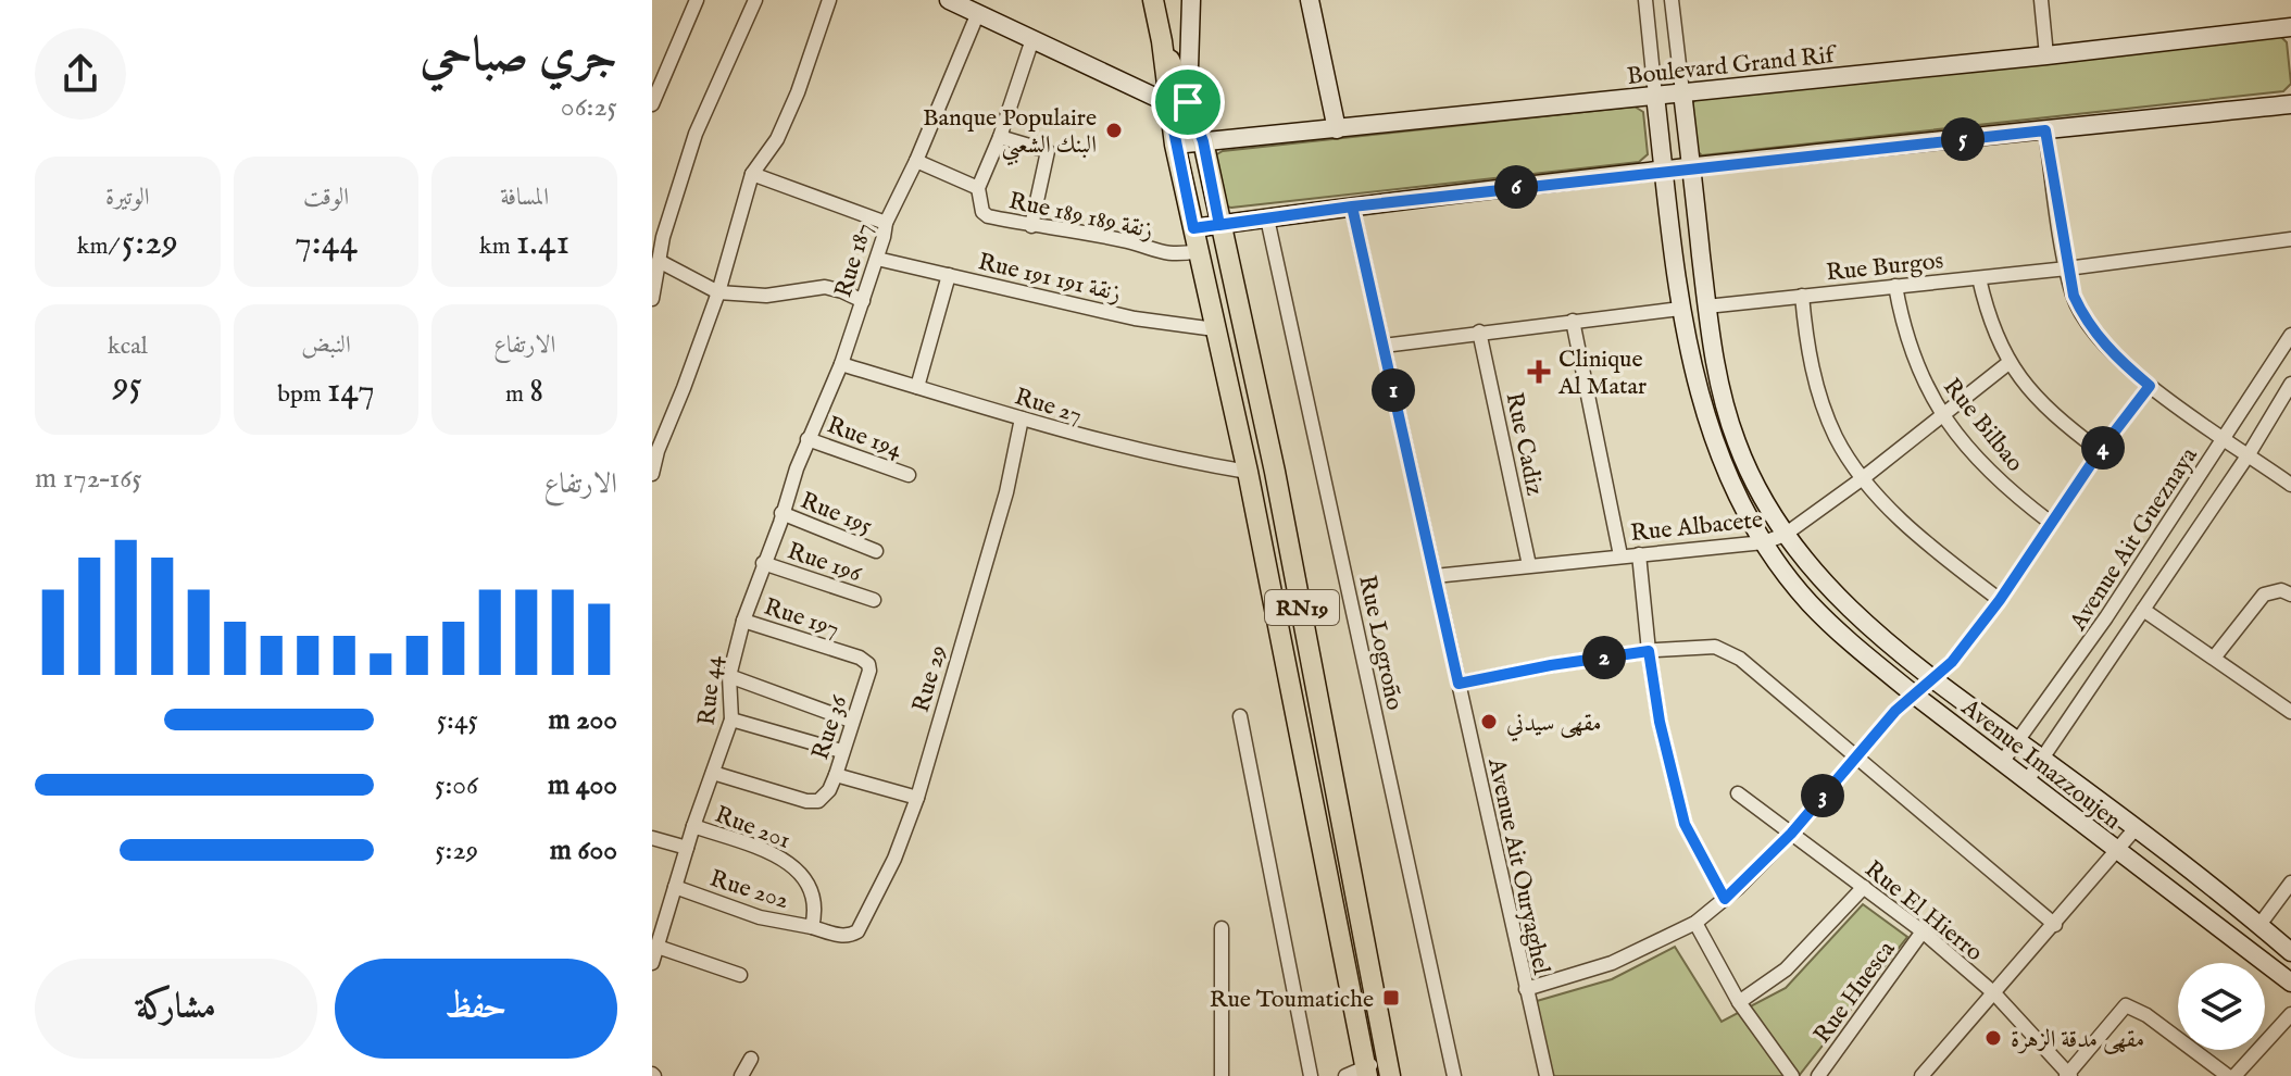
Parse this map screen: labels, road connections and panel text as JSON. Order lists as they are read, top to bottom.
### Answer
{
  "streets": {
    "main road": ["RN19"],
    "street": [
      "Boulevard Grand Rif",
      "Rue 189 زنقة 189",
      "Rue 187",
      "Rue Burgos",
      "Rue 191 زنقة 191",
      "Rue 27",
      "Rue Bilbao",
      "Rue 194",
      "Rue Cadiz",
      "Rue 195",
      "Rue Albacete",
      "Avenue Ait Gueznaya",
      "Rue 196",
      "Rue 197",
      "Rue Logroño",
      "Rue 29",
      "Rue 44",
      "Rue 36",
      "Avenue Imazzoujen",
      "Rue 201",
      "Avenue Ait Ouryaghel",
      "Rue 202",
      "Rue El Hierro",
      "Rue Huesca"
    ]
  },
  "crossings": [
    ["Boulevard Grand Rif", "RN19"],
    ["Boulevard Grand Rif", "Avenue Imazzoujen"],
    ["Rue 189 زنقة 189", "RN19"],
    ["Rue 187", "Rue 191 زنقة 191"],
    ["Rue 187", "Rue 27"],
    ["Rue 187", "Rue 194"],
    ["Rue 187", "Rue 195"],
    ["Rue 187", "Rue 44"],
    ["Rue Burgos", "Rue Bilbao"],
    ["Rue Burgos", "Avenue Imazzoujen"],
    ["Rue 191 زنقة 191", "RN19"],
    ["Rue 27", "RN19"],
    ["Rue 27", "Rue 29"],
    ["Rue Bilbao", "Rue Albacete"],
    ["Rue Cadiz", "Rue Albacete"],
    ["Rue 195", "Rue 44"],
    ["Rue Albacete", "Avenue Imazzoujen"],
    ["Rue Albacete", "Avenue Ait Ouryaghel"],
    ["Avenue Ait Gueznaya", "Avenue Imazzoujen"],
    ["Rue 196", "Rue 44"],
    ["Rue 197", "Rue 44"],
    ["Rue 197", "Rue 36"],
    ["Rue 29", "Rue 201"],
    ["Rue 29", "Rue 202"],
    ["Rue 44", "Rue 36"],
    ["Rue 44", "Rue 201"],
    ["Rue 44", "Rue 202"],
    ["Rue 201", "Rue 202"],
    ["Rue El Hierro", "Rue Huesca"]
  ],
  "places": {
    "other": ["Banque Populaire البنك الشعبي", "مقهى سيدني", "مقهى مدقة الزهرة"],
    "health": ["Clinique Al Matar"],
    "transit": ["Rue Toumatiche"]
  },
  "page": {
    "heading": ["جري صباحي", "06:25"],
    "pins": [
      "5",
      "6",
      "1",
      "4",
      "2",
      "3"
    ],
    "stats": [
      ["المسافة", "1.41 km"],
      ["الوقت", "7:44"],
      ["الوتيرة", "5:29 /km"],
      ["الارتفاع", "8 m"],
      ["النبض", "147 bpm"],
      ["kcal", "95"]
    ],
    "chart": ["الارتفاع", "165–172 m"],
    "list": [
      {
        "name": "200 m",
        "note": "5:45"
      },
      {
        "name": "400 m",
        "note": "5:06"
      },
      {
        "name": "600 m",
        "note": "5:29"
      }
    ],
    "buttons": ["حفظ", "مشاركة"]
  }
}
